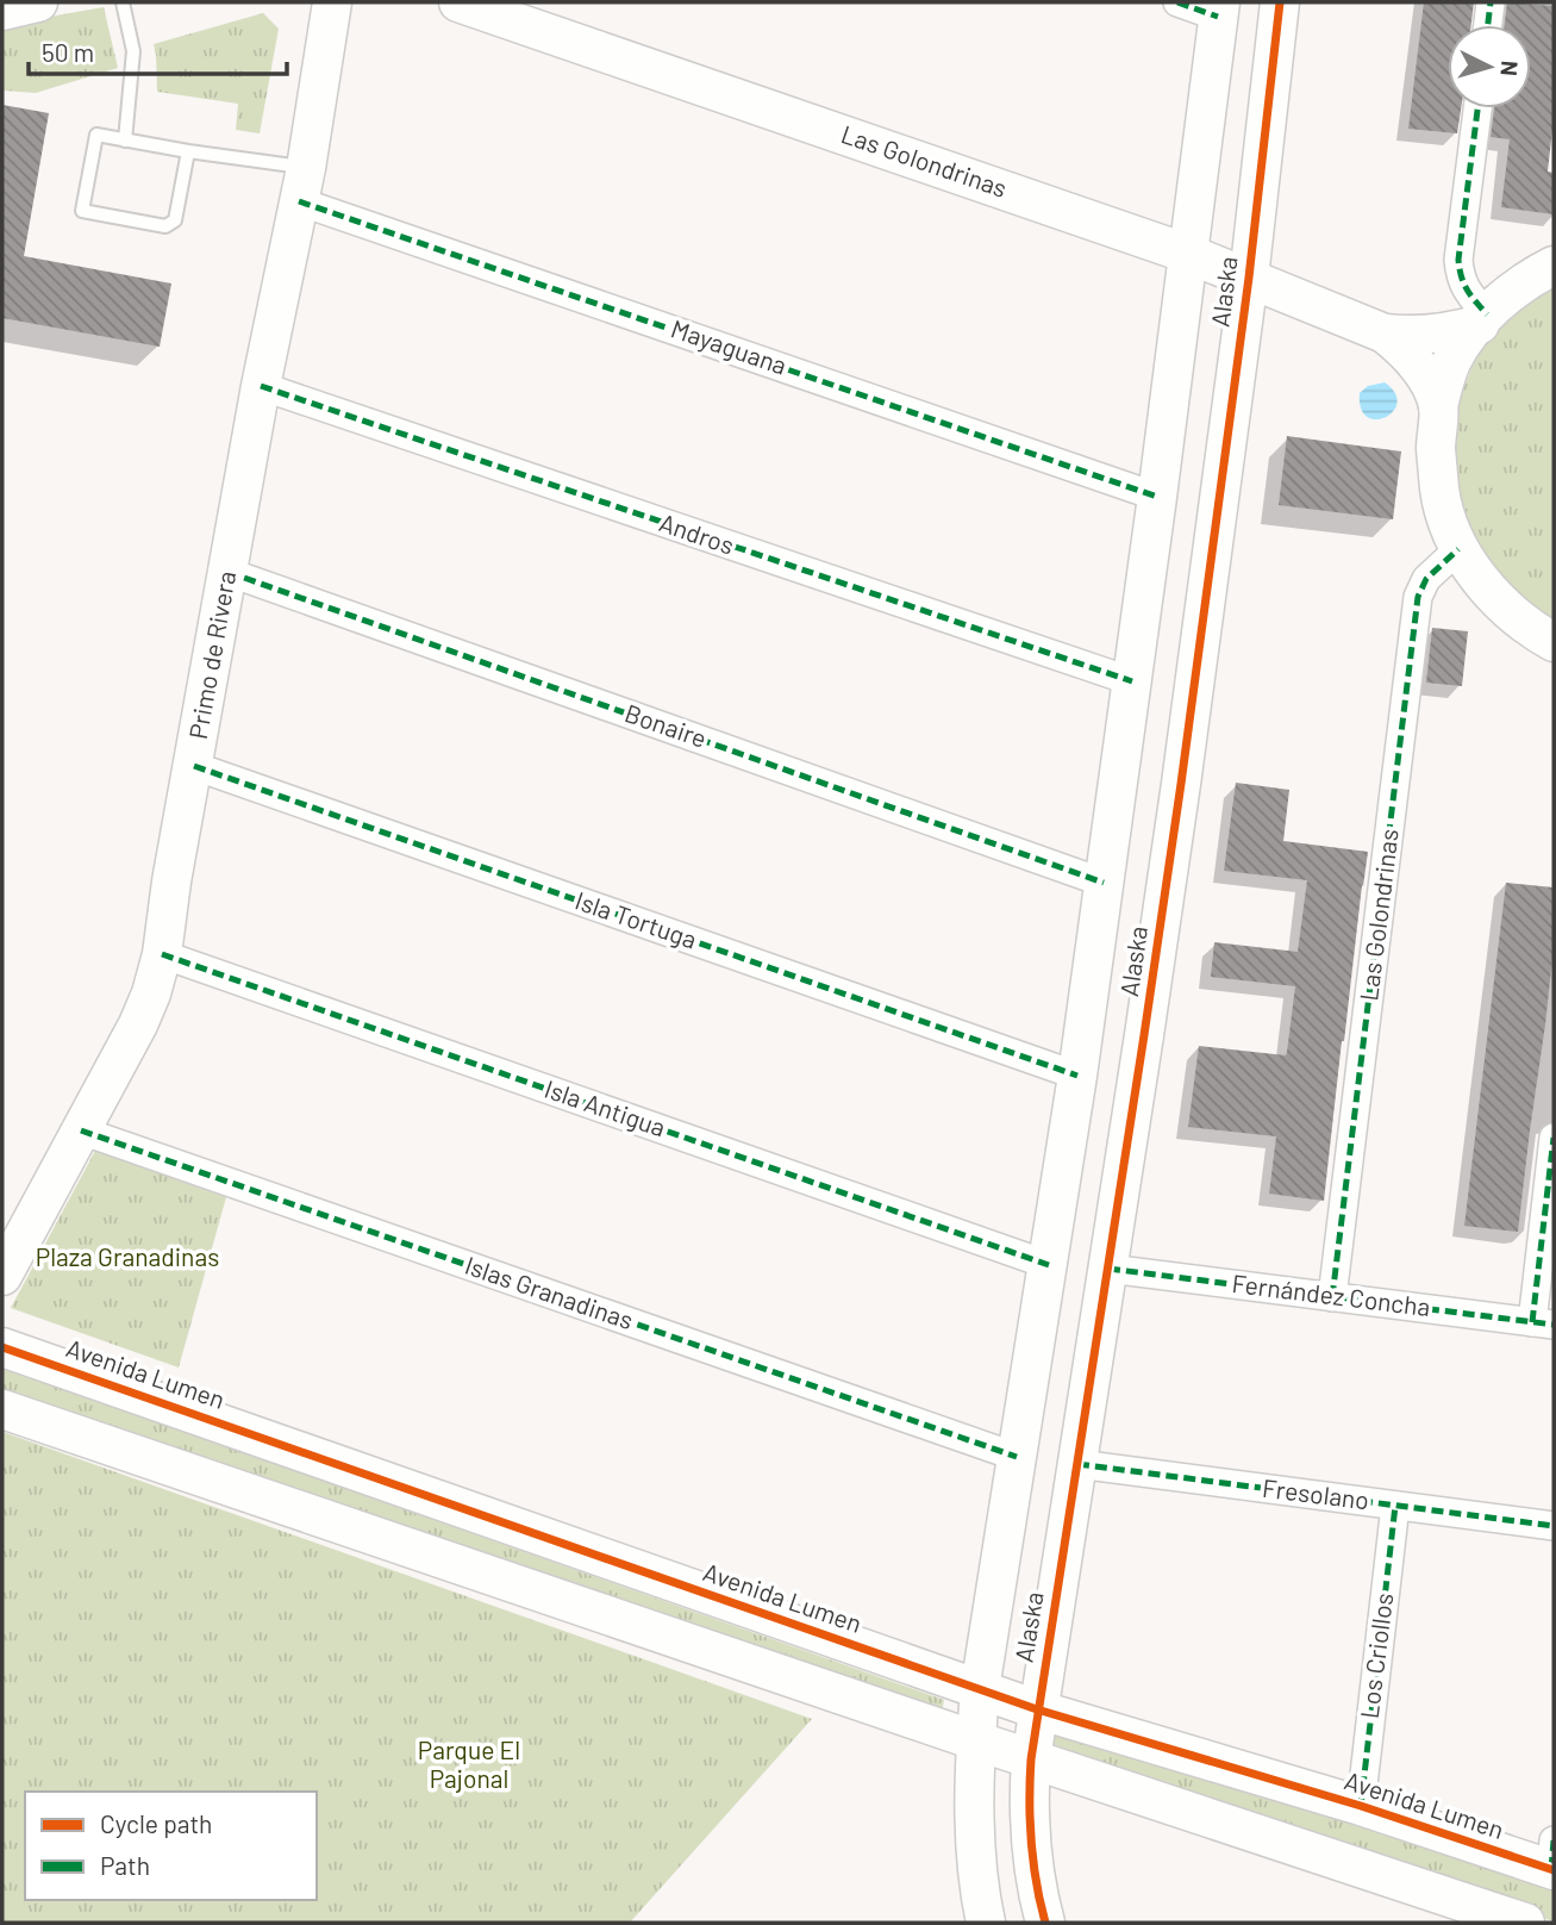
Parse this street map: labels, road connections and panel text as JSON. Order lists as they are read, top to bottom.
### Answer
{
  "streets": {
    "street": [
      "Las Golondrinas",
      "Alaska",
      "Mayaguana",
      "Andros",
      "Primo de Rivera",
      "Bonaire",
      "Isla Tortuga",
      "Isla Antigua",
      "Islas Granadinas",
      "Fernández Concha",
      "Avenida Lumen",
      "Fresolano",
      "Los Criollos"
    ]
  },
  "crossings": [
    ["Las Golondrinas", "Alaska"],
    ["Las Golondrinas", "Fernández Concha"],
    ["Alaska", "Mayaguana"],
    ["Alaska", "Andros"],
    ["Alaska", "Bonaire"],
    ["Alaska", "Isla Tortuga"],
    ["Alaska", "Isla Antigua"],
    ["Alaska", "Islas Granadinas"],
    ["Alaska", "Fernández Concha"],
    ["Alaska", "Avenida Lumen"],
    ["Alaska", "Fresolano"],
    ["Mayaguana", "Primo de Rivera"],
    ["Andros", "Primo de Rivera"],
    ["Primo de Rivera", "Bonaire"],
    ["Primo de Rivera", "Isla Tortuga"],
    ["Primo de Rivera", "Isla Antigua"],
    ["Primo de Rivera", "Islas Granadinas"],
    ["Avenida Lumen", "Los Criollos"],
    ["Fresolano", "Los Criollos"]
  ],
  "parks": ["Plaza Granadinas", "Parque El Pajonal"],
  "legend": ["Cycle path", "Path"],
  "scale_bar": "50 m",
  "north": "right"
}
